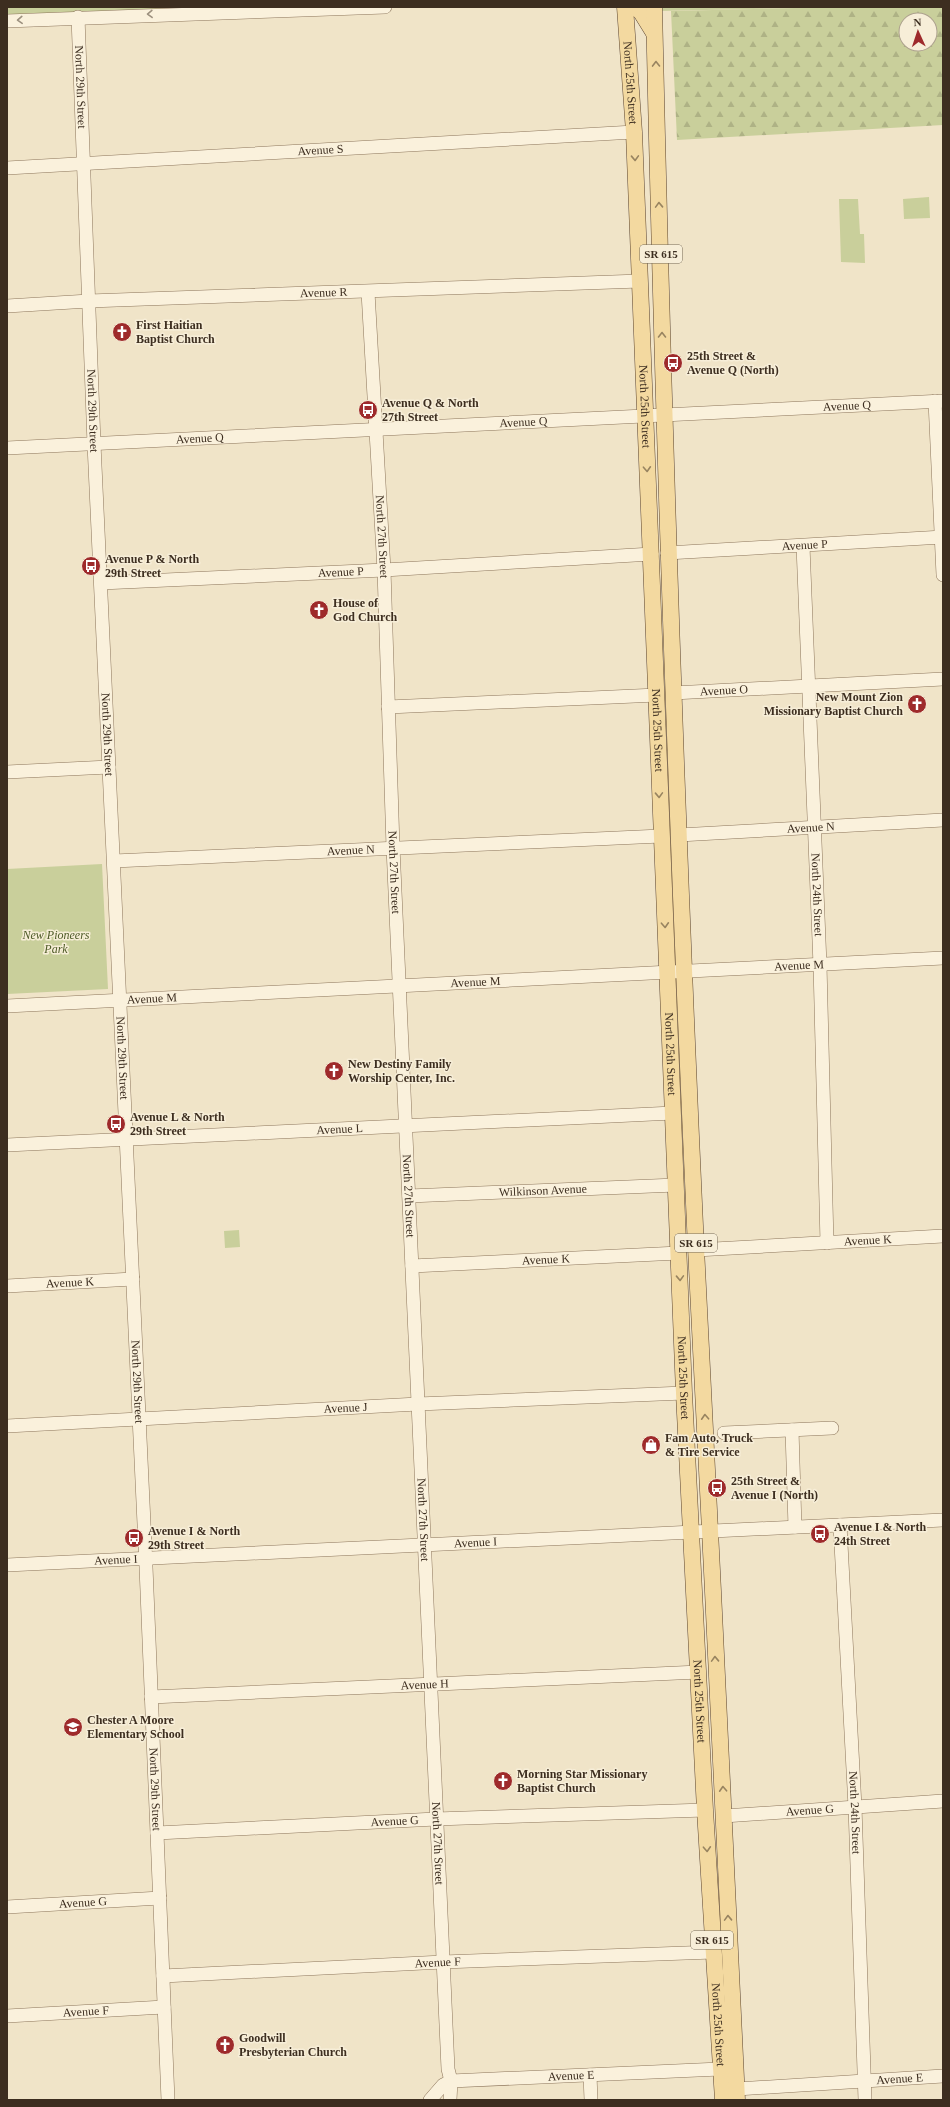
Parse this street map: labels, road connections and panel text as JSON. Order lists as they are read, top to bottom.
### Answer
{
  "streets": {
    "main road": ["North 25th Street", "SR 615"],
    "street": [
      "North 29th Street",
      "Avenue S",
      "Avenue R",
      "Avenue Q",
      "North 27th Street",
      "Avenue P",
      "Avenue O",
      "Avenue N",
      "North 24th Street",
      "Avenue M",
      "Avenue L",
      "Wilkinson Avenue",
      "Avenue K",
      "Avenue J",
      "Avenue I",
      "Avenue H",
      "Avenue G",
      "Avenue F",
      "Avenue E"
    ]
  },
  "crossings": [
    ["North 25th Street", "Avenue S"],
    ["North 25th Street", "Avenue R"],
    ["North 25th Street", "Avenue Q"],
    ["North 25th Street", "Avenue P"],
    ["North 25th Street", "Avenue O"],
    ["North 25th Street", "Avenue N"],
    ["North 25th Street", "Avenue M"],
    ["North 25th Street", "Avenue L"],
    ["North 25th Street", "Wilkinson Avenue"],
    ["North 25th Street", "Avenue K"],
    ["North 25th Street", "Avenue J"],
    ["North 25th Street", "Avenue I"],
    ["North 25th Street", "Avenue H"],
    ["North 25th Street", "Avenue G"],
    ["North 25th Street", "Avenue F"],
    ["North 25th Street", "Avenue E"],
    ["North 29th Street", "Avenue S"],
    ["North 29th Street", "Avenue R"],
    ["North 29th Street", "Avenue Q"],
    ["North 29th Street", "Avenue P"],
    ["North 29th Street", "Avenue N"],
    ["North 29th Street", "Avenue M"],
    ["North 29th Street", "Avenue L"],
    ["North 29th Street", "Avenue K"],
    ["North 29th Street", "Avenue J"],
    ["North 29th Street", "Avenue I"],
    ["North 29th Street", "Avenue H"],
    ["North 29th Street", "Avenue G"],
    ["North 29th Street", "Avenue F"],
    ["Avenue R", "North 27th Street"],
    ["Avenue Q", "North 27th Street"],
    ["North 27th Street", "Avenue P"],
    ["North 27th Street", "Avenue N"],
    ["North 27th Street", "Avenue M"],
    ["North 27th Street", "Avenue L"],
    ["North 27th Street", "Wilkinson Avenue"],
    ["North 27th Street", "Avenue K"],
    ["North 27th Street", "Avenue J"],
    ["North 27th Street", "Avenue I"],
    ["North 27th Street", "Avenue H"],
    ["North 27th Street", "Avenue G"],
    ["North 27th Street", "Avenue F"],
    ["North 27th Street", "Avenue E"],
    ["Avenue P", "North 24th Street"],
    ["Avenue O", "North 24th Street"],
    ["Avenue N", "North 24th Street"],
    ["North 24th Street", "Avenue M"],
    ["North 24th Street", "Avenue K"],
    ["North 24th Street", "Avenue I"],
    ["North 24th Street", "Avenue G"],
    ["North 24th Street", "Avenue E"]
  ],
  "parks": ["New Pioneers Park"],
  "places": {
    "church": [
      "First Haitian Baptist Church",
      "House of God Church",
      "New Mount Zion Missionary Baptist Church",
      "New Destiny Family Worship Center, Inc.",
      "Morning Star Missionary Baptist Church",
      "Goodwill Presbyterian Church"
    ],
    "bus stop": [
      "25th Street & Avenue Q (North)",
      "Avenue Q & North 27th Street",
      "Avenue P & North 29th Street",
      "Avenue L & North 29th Street",
      "25th Street & Avenue I (North)",
      "Avenue I & North 24th Street",
      "Avenue I & North 29th Street"
    ],
    "shop": ["Fam Auto, Truck & Tire Service"],
    "school or university": ["Chester A Moore Elementary School"]
  },
  "north": "top"
}
